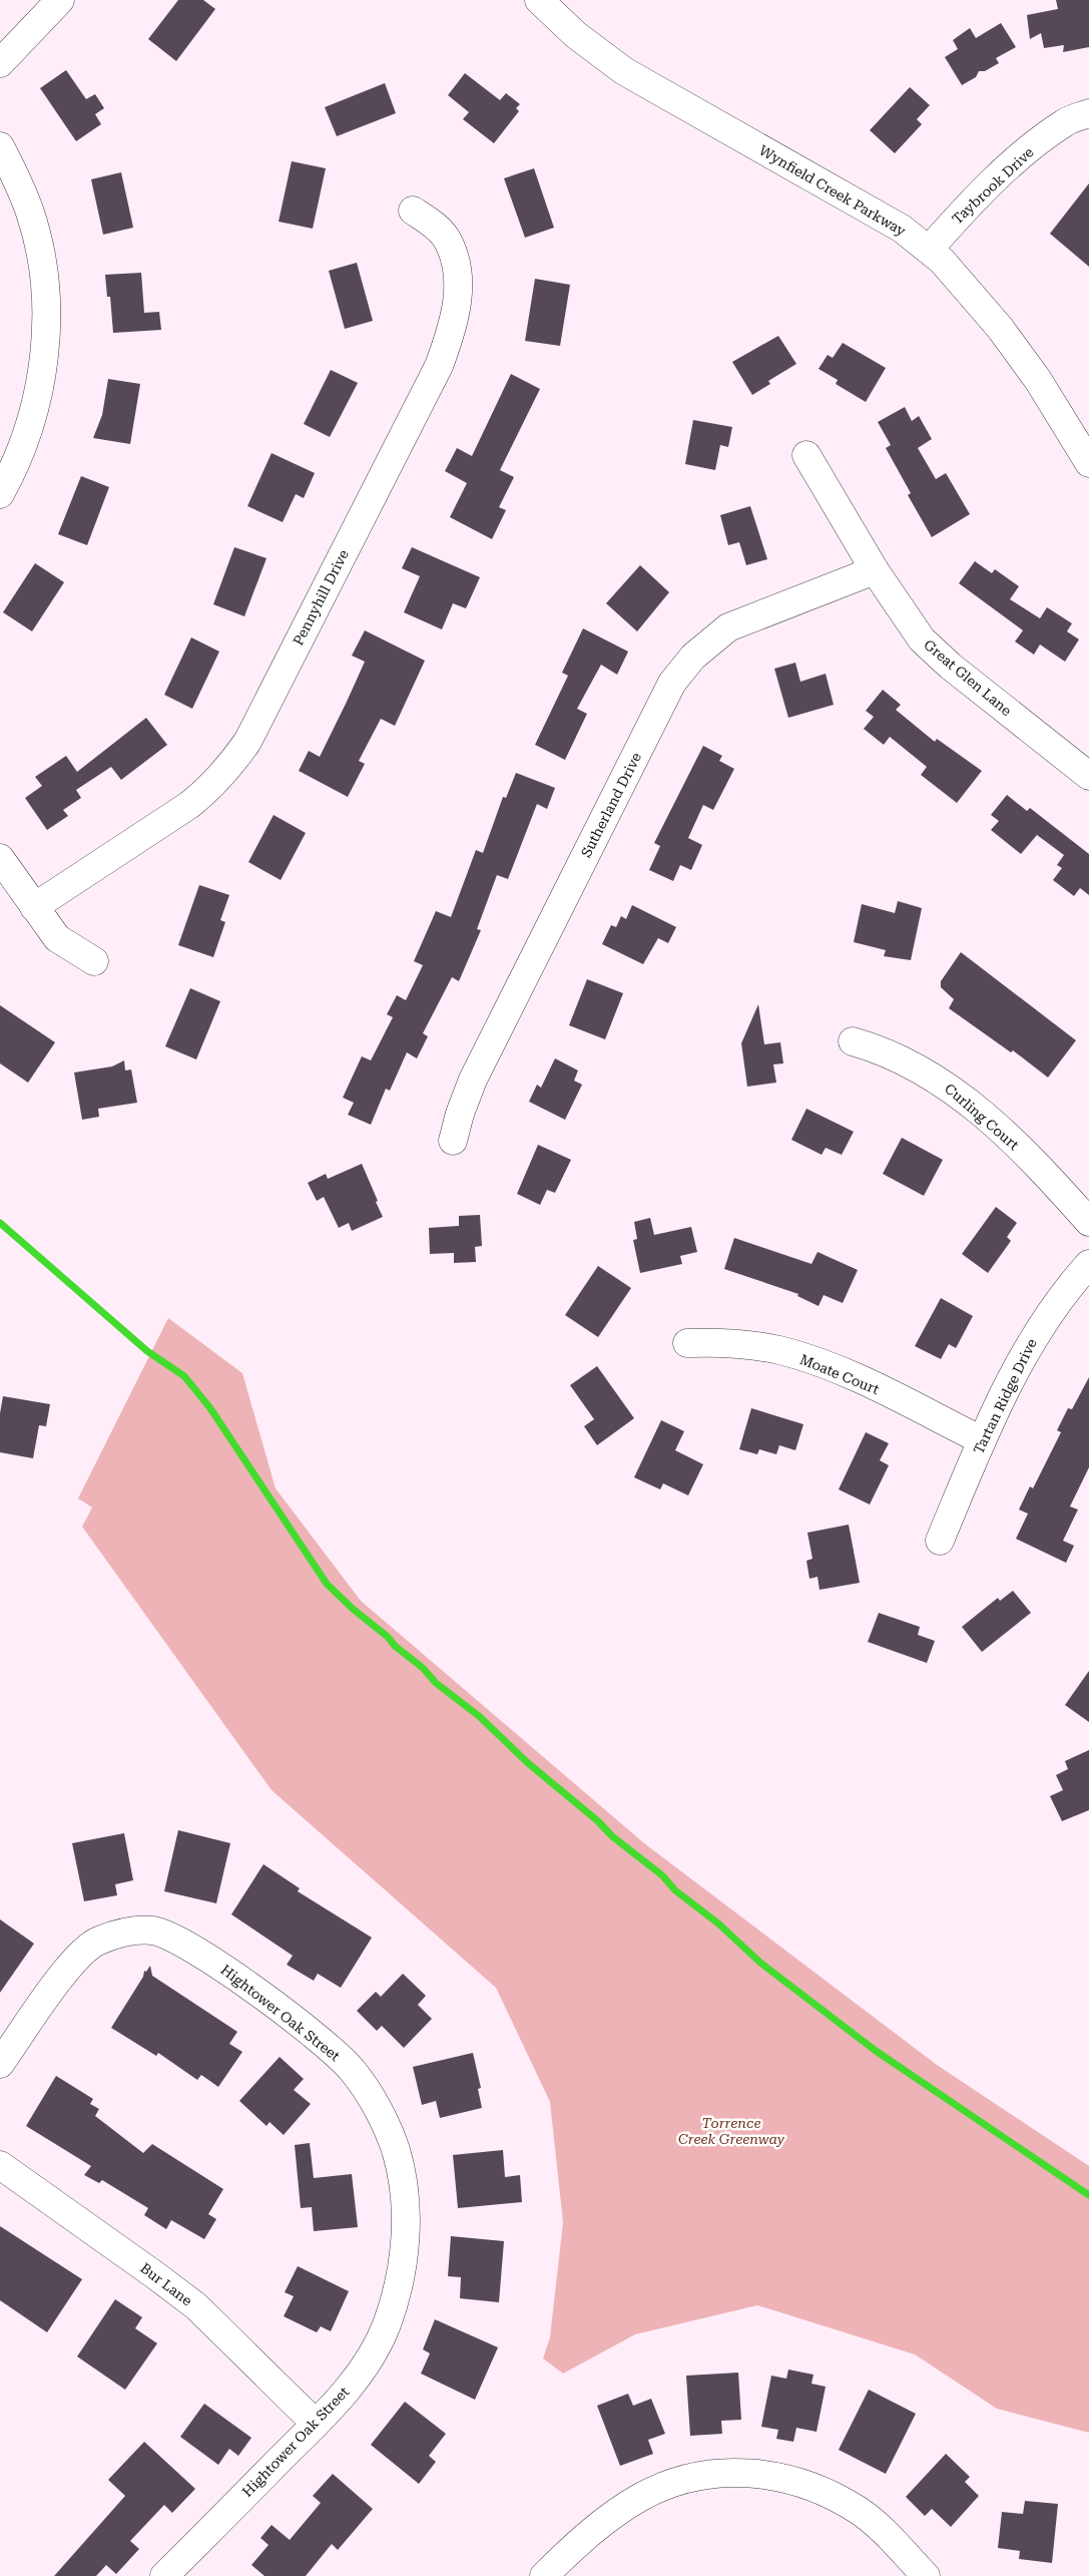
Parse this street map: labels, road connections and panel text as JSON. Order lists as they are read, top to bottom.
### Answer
{
  "streets": {
    "street": [
      "Taybrook Drive",
      "Wynfield Creek Parkway",
      "Pennyhill Drive",
      "Great Glen Lane",
      "Sutherland Drive",
      "Curling Court",
      "Moate Court",
      "Tartan Ridge Drive",
      "Hightower Oak Street",
      "Bur Lane"
    ]
  },
  "crossings": [
    ["Taybrook Drive", "Wynfield Creek Parkway"],
    ["Great Glen Lane", "Sutherland Drive"],
    ["Moate Court", "Tartan Ridge Drive"],
    ["Hightower Oak Street", "Bur Lane"]
  ],
  "parks": ["Torrence Creek Greenway"]
}
